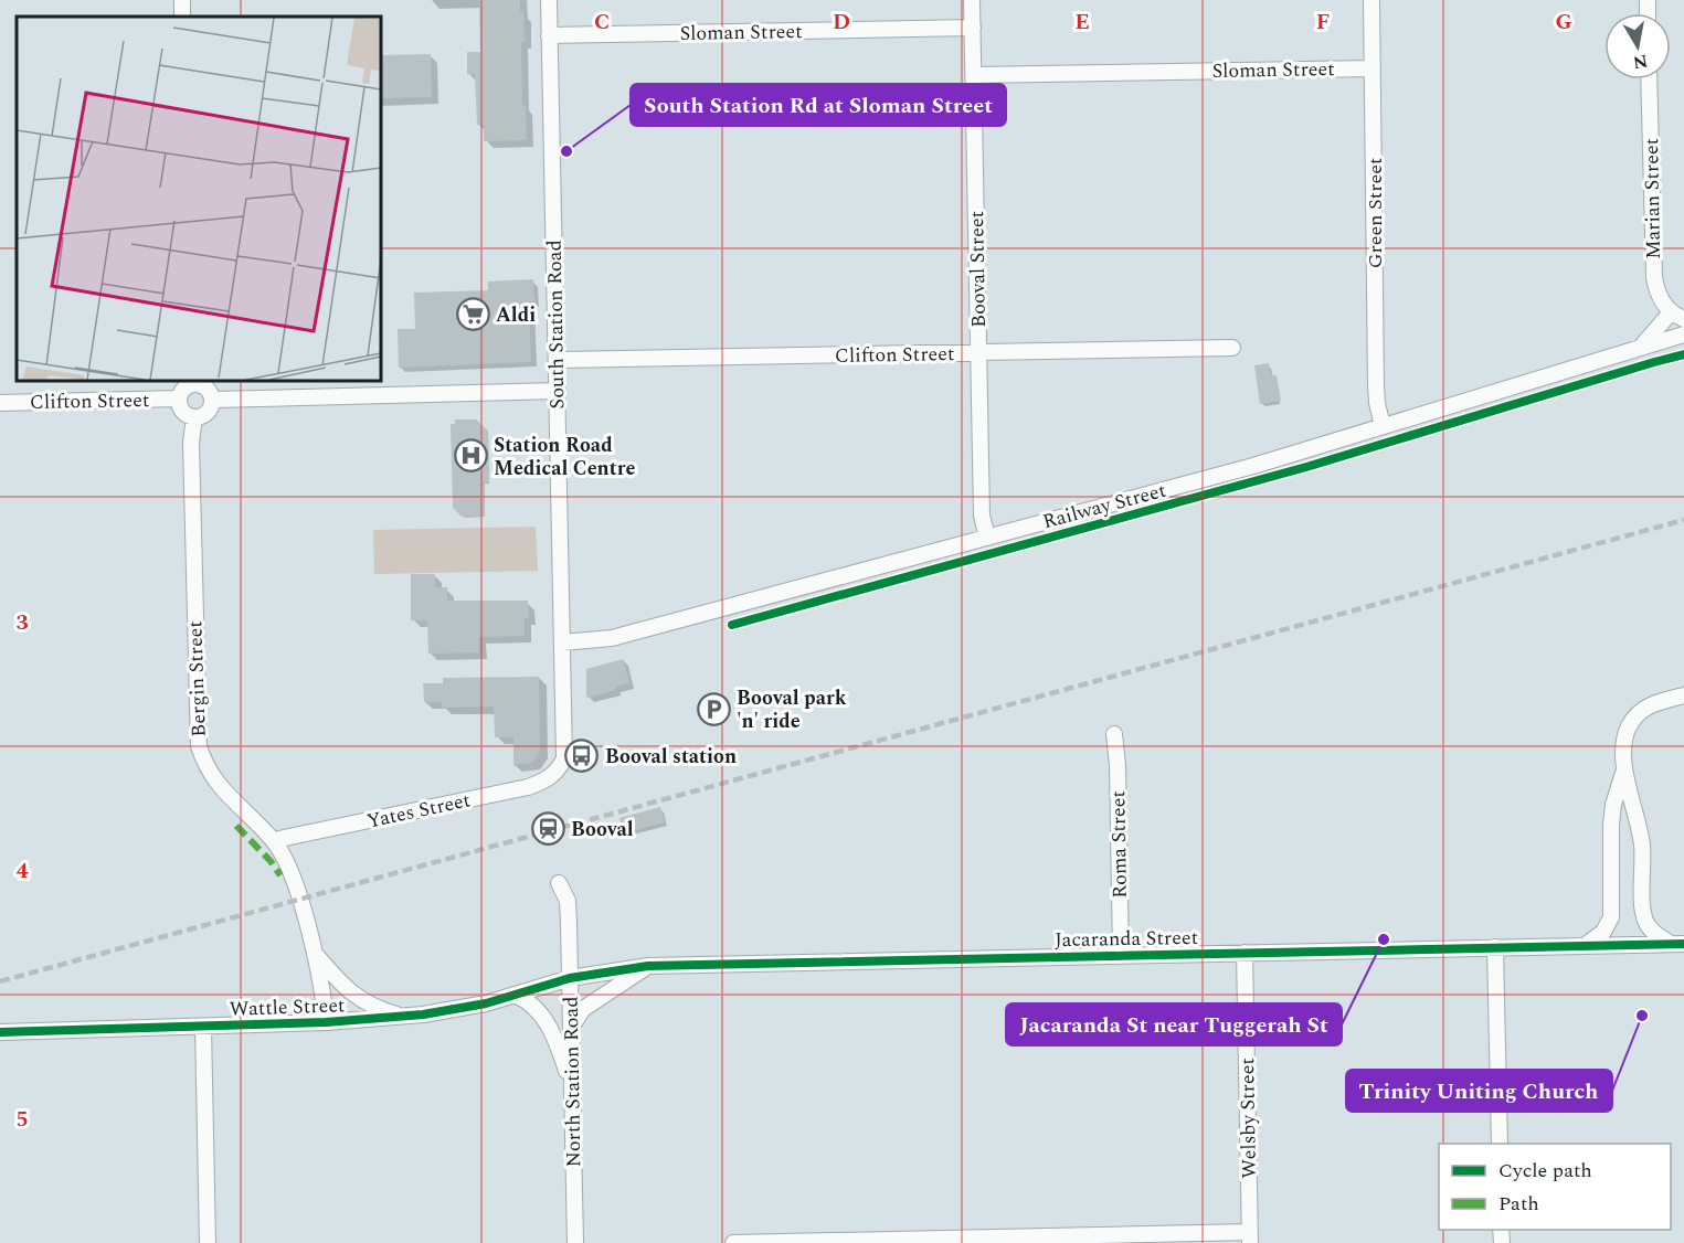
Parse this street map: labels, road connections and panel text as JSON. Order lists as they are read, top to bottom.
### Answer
{
  "streets": {
    "street": [
      "Sloman Street",
      "Marian Street",
      "Green Street",
      "Booval Street",
      "South Station Road",
      "Clifton Street",
      "Railway Street",
      "Bergin Street",
      "Yates Street",
      "Roma Street",
      "Jacaranda Street",
      "Wattle Street",
      "North Station Road",
      "Welsby Street"
    ]
  },
  "crossings": [
    ["Sloman Street", "Green Street"],
    ["Sloman Street", "Booval Street"],
    ["Sloman Street", "South Station Road"],
    ["Green Street", "Railway Street"],
    ["Booval Street", "Clifton Street"],
    ["Booval Street", "Railway Street"],
    ["South Station Road", "Clifton Street"],
    ["South Station Road", "Railway Street"],
    ["South Station Road", "Yates Street"],
    ["Clifton Street", "Bergin Street"],
    ["Bergin Street", "Yates Street"],
    ["Bergin Street", "Wattle Street"],
    ["Roma Street", "Jacaranda Street"],
    ["Jacaranda Street", "Wattle Street"],
    ["Jacaranda Street", "North Station Road"],
    ["Jacaranda Street", "Welsby Street"],
    ["Wattle Street", "North Station Road"]
  ],
  "places": {
    "other": ["South Station Rd at Sloman Street", "Jacaranda St near Tuggerah St", "Trinity Uniting Church"],
    "supermarket": ["Aldi"],
    "hospital": ["Station Road Medical Centre"],
    "parking": ["Booval park 'n' ride"],
    "bus stop": ["Booval station"],
    "station": ["Booval"]
  },
  "legend": ["Cycle path", "Path"],
  "north": "bottom",
  "grid": {
    "columns": [
      "C",
      "D",
      "E",
      "F",
      "G"
    ],
    "rows": ["3", "4", "5"]
  }
}
